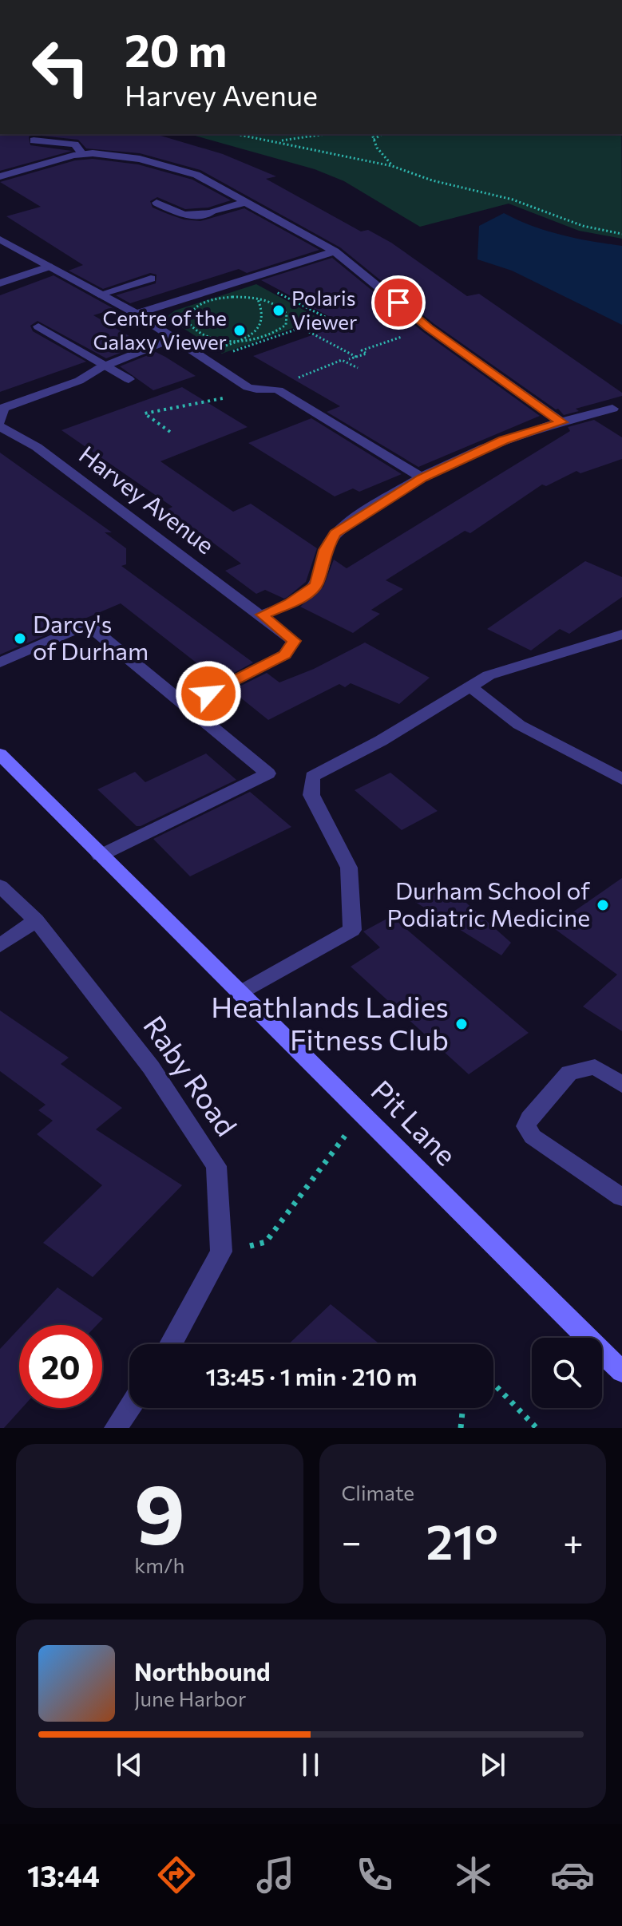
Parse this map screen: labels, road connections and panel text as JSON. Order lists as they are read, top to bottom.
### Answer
{
  "streets": {
    "street": ["Harvey Avenue", "Raby Road", "Pit Lane"]
  },
  "places": [
    "Polaris Viewer",
    "Centre of the Galaxy Viewer",
    "Darcy's of Durham",
    "Durham School of Podiatric Medicine",
    "Heathlands Ladies Fitness Club"
  ],
  "page": {
    "turn": ["20 m", "Harvey Avenue"],
    "limit": "20",
    "trip": "13:45 · 1 min · 210 m",
    "tile": [
      ["9", "km/h"],
      "Climate"
    ],
    "heat": ["−", "21°", "+"],
    "song": ["Northbound", "June Harbor"],
    "tabs": "13:44"
  }
}
